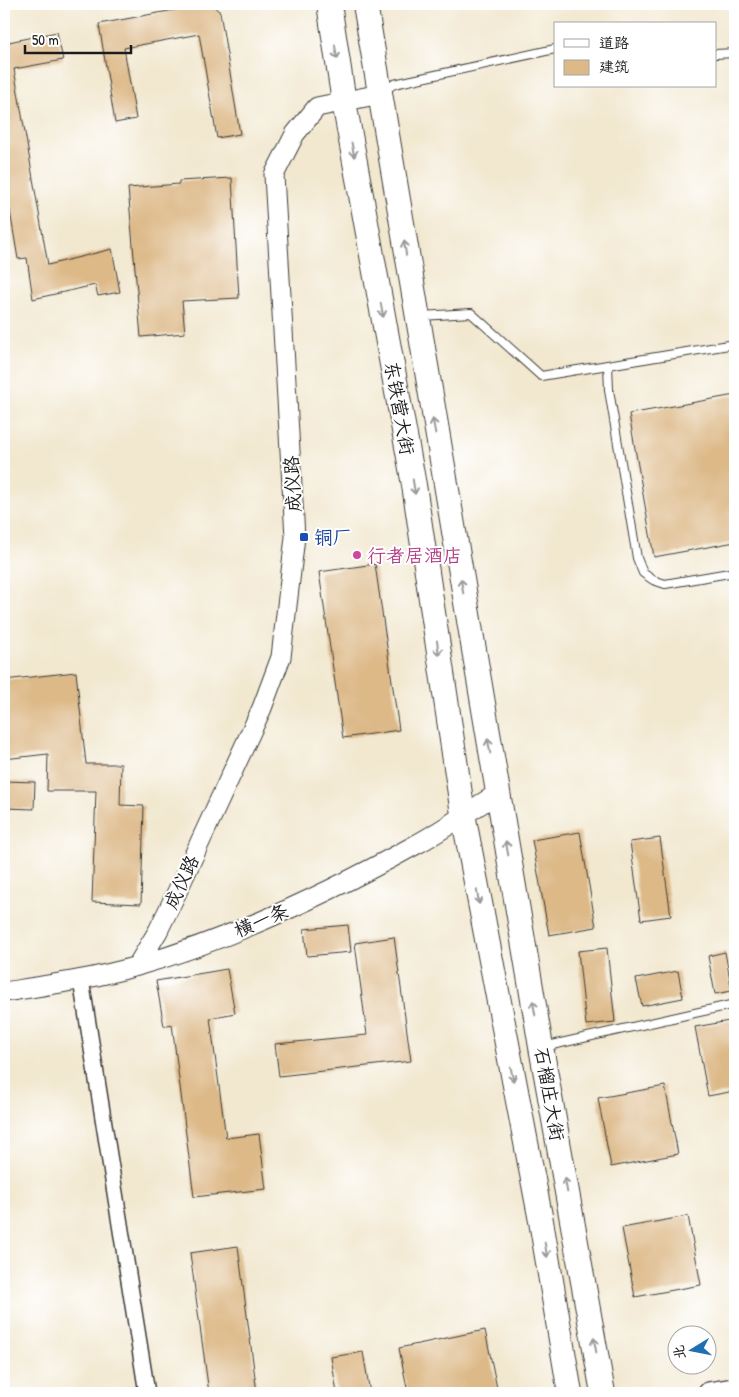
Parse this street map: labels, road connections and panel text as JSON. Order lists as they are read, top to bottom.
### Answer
{
  "streets": {
    "main road": ["东铁营大街", "石榴庄大街"],
    "street": ["成仪路", "横一条"]
  },
  "crossings": [
    ["东铁营大街", "成仪路"],
    ["东铁营大街", "横一条"],
    ["东铁营大街", "石榴庄大街"],
    ["成仪路", "横一条"],
    ["横一条", "石榴庄大街"]
  ],
  "places": {
    "transit": ["铜厂"],
    "other": ["行者居酒店"]
  },
  "legend": ["道路", "建筑"],
  "scale_bar": "50 m",
  "north": "left"
}
